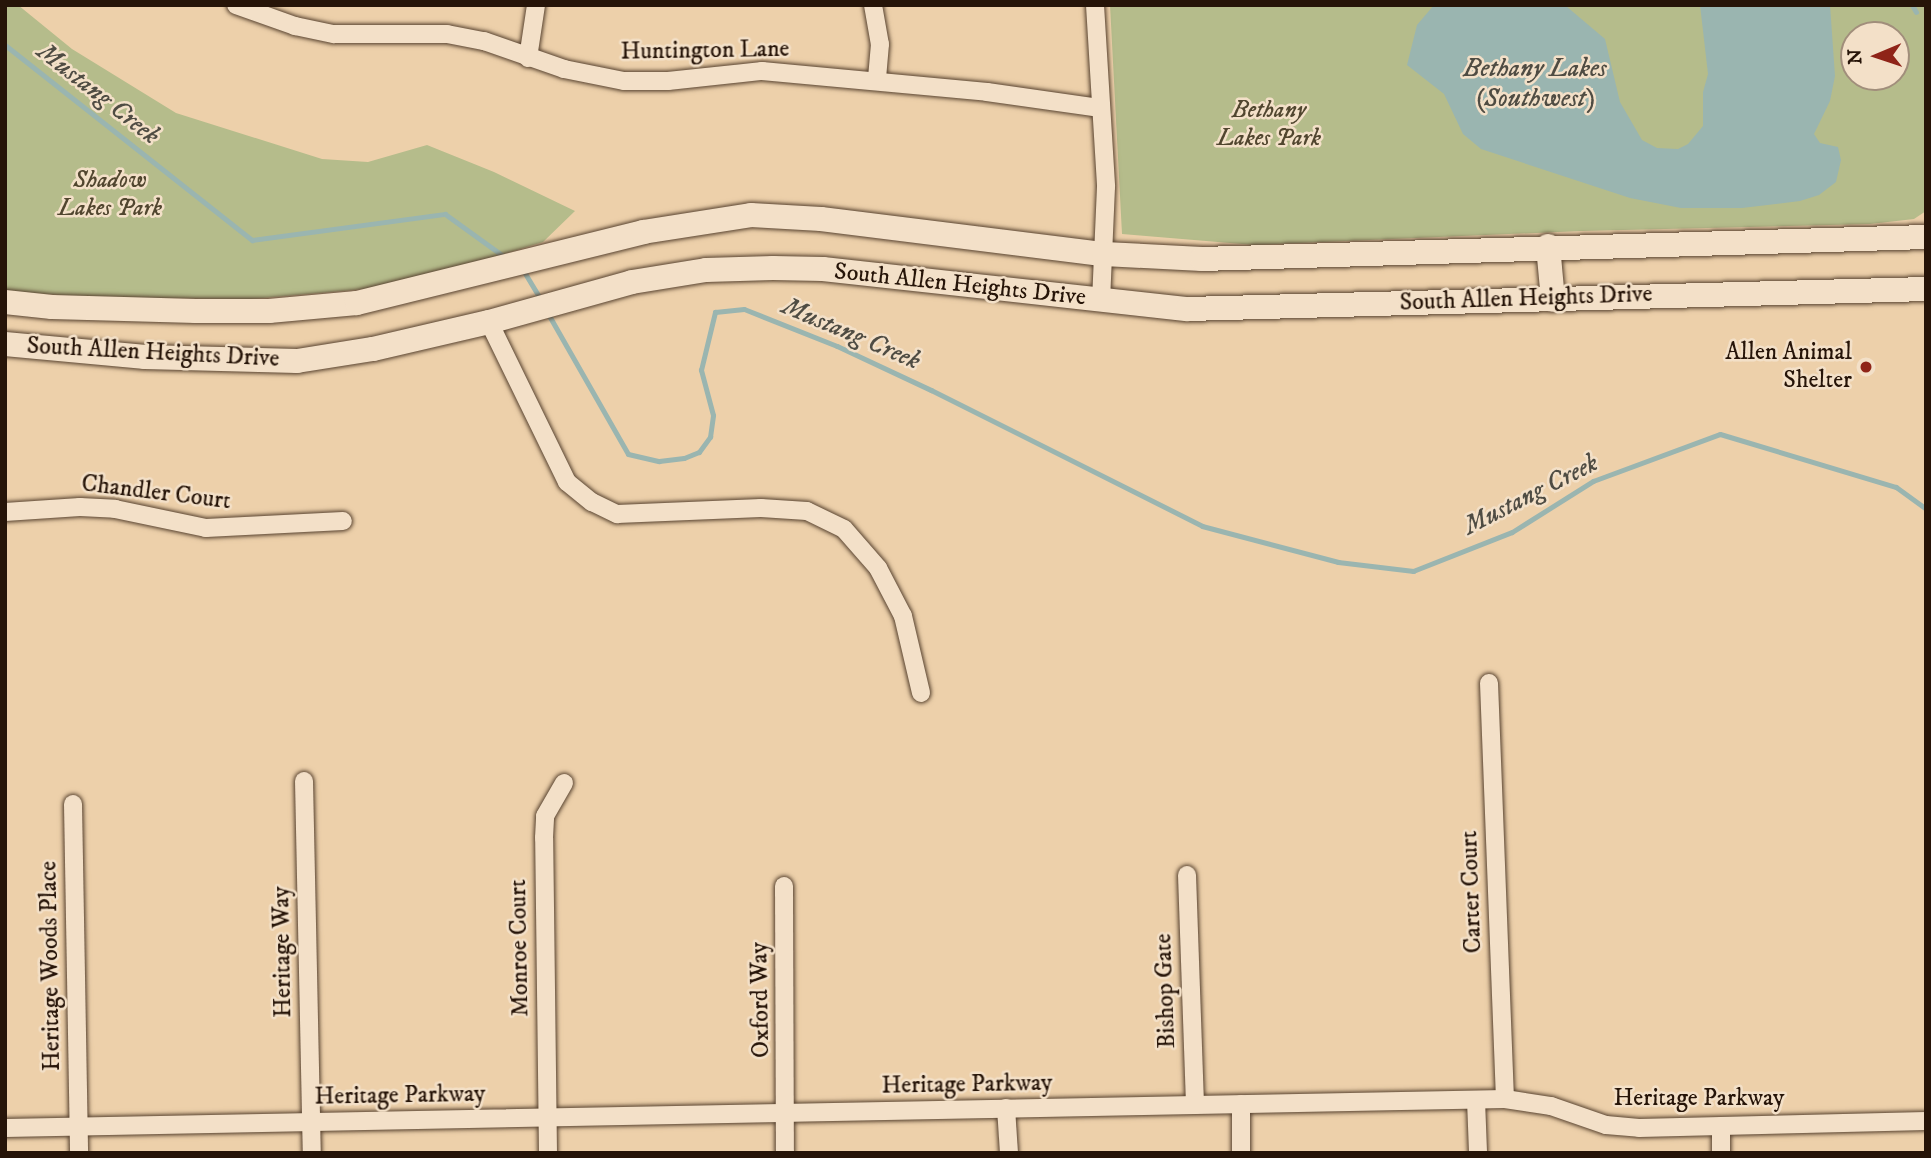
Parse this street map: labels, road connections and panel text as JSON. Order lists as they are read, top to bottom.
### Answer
{
  "streets": {
    "main road": ["South Allen Heights Drive"],
    "street": [
      "Huntington Lane",
      "Chandler Court",
      "Carter Court",
      "Monroe Court",
      "Heritage Way",
      "Heritage Woods Place",
      "Bishop Gate",
      "Oxford Way",
      "Heritage Parkway"
    ]
  },
  "crossings": [
    ["Carter Court", "Heritage Parkway"],
    ["Monroe Court", "Heritage Parkway"],
    ["Heritage Way", "Heritage Parkway"],
    ["Heritage Woods Place", "Heritage Parkway"],
    ["Bishop Gate", "Heritage Parkway"],
    ["Oxford Way", "Heritage Parkway"]
  ],
  "water": ["Bethany Lakes (Southwest)", "Mustang Creek"],
  "parks": ["Bethany Lakes Park", "Shadow Lakes Park"],
  "places": ["Allen Animal Shelter"],
  "north": "left"
}
